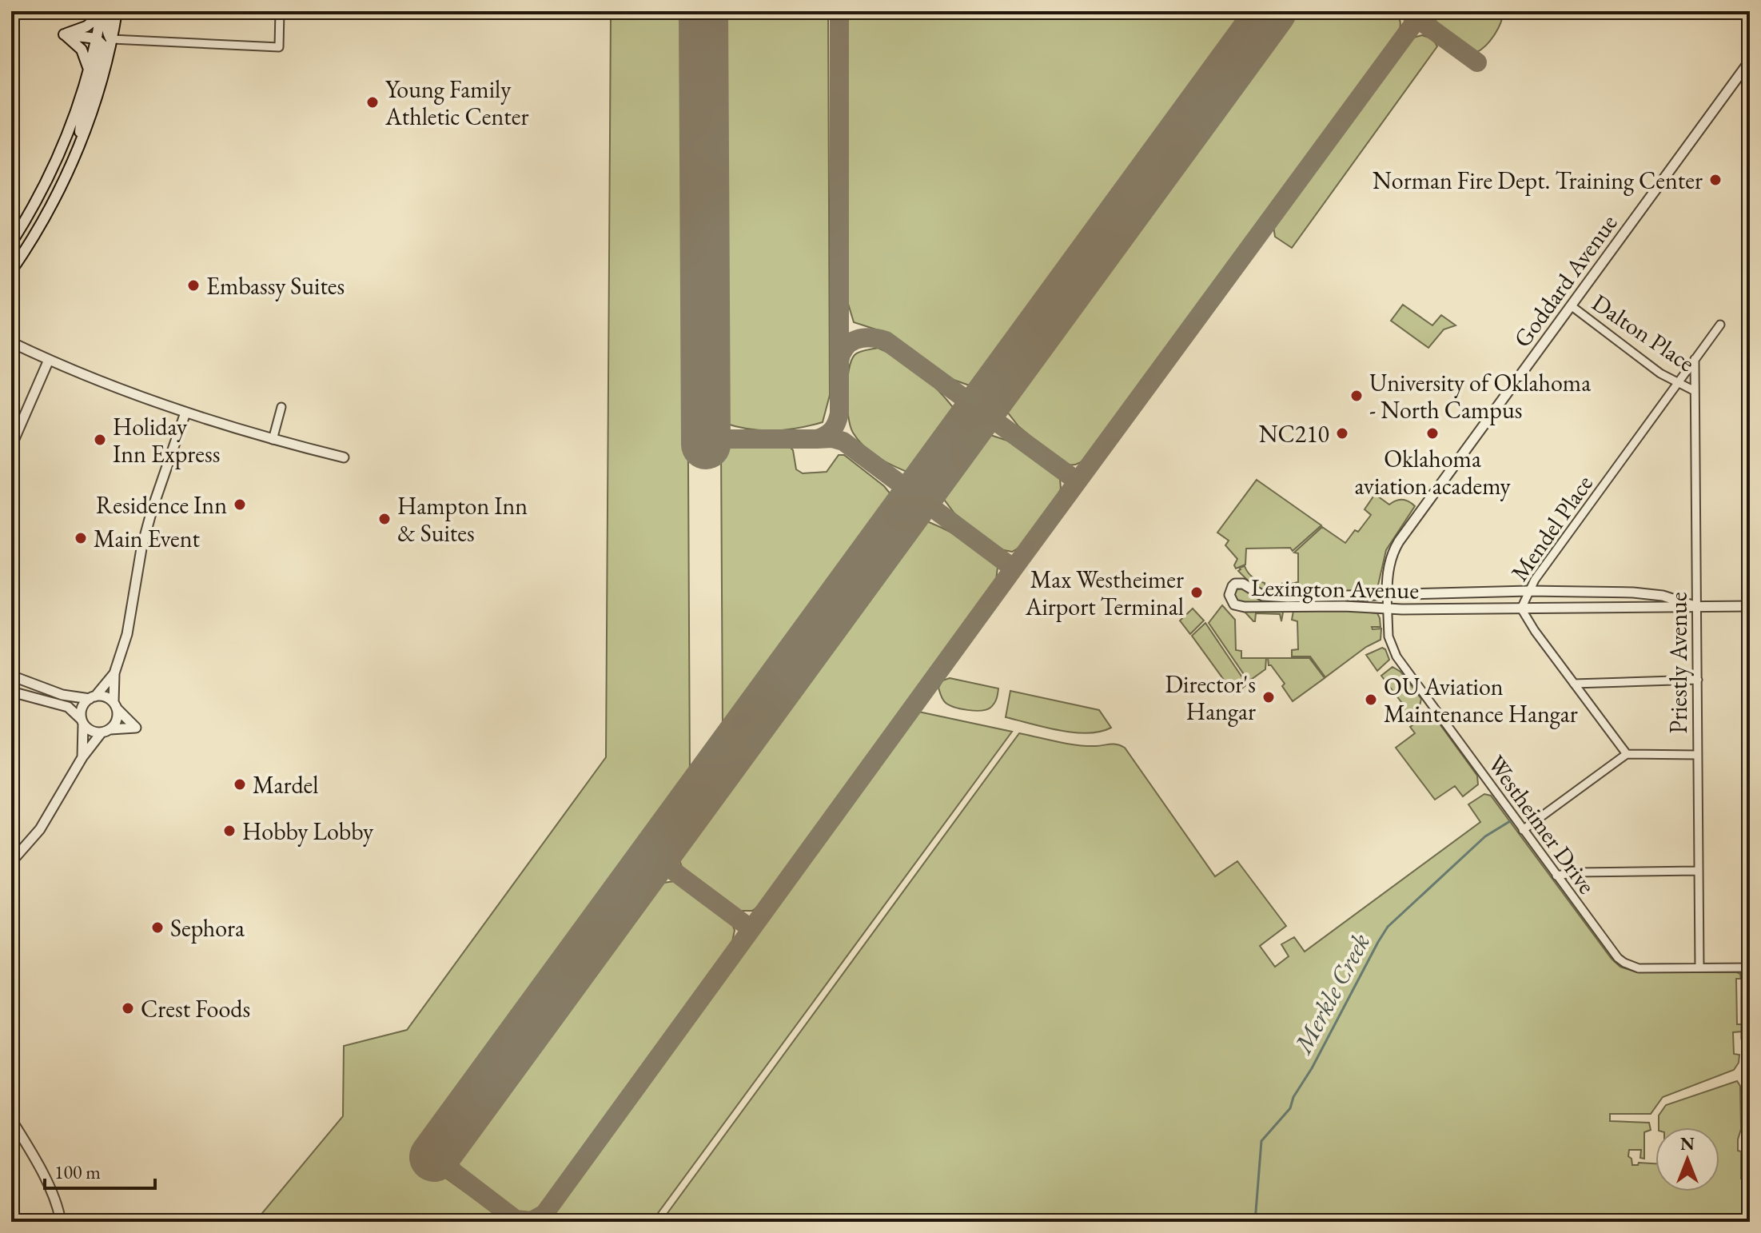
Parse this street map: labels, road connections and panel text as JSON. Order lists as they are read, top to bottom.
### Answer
{
  "streets": {
    "street": [
      "Goddard Avenue",
      "Dalton Place",
      "Mendel Place",
      "Lexington Avenue",
      "Priestly Avenue",
      "Westheimer Drive"
    ]
  },
  "crossings": [
    ["Goddard Avenue", "Dalton Place"],
    ["Goddard Avenue", "Lexington Avenue"],
    ["Goddard Avenue", "Westheimer Drive"],
    ["Dalton Place", "Mendel Place"],
    ["Dalton Place", "Priestly Avenue"],
    ["Mendel Place", "Lexington Avenue"],
    ["Mendel Place", "Priestly Avenue"],
    ["Lexington Avenue", "Priestly Avenue"],
    ["Lexington Avenue", "Westheimer Drive"],
    ["Priestly Avenue", "Westheimer Drive"]
  ],
  "water": ["Merkle Creek"],
  "places": [
    "Young Family Athletic Center",
    "Norman Fire Dept. Training Center",
    "Embassy Suites",
    "University of Oklahoma - North Campus",
    "NC210",
    "Oklahoma aviation academy",
    "Holiday Inn Express",
    "Residence Inn",
    "Hampton Inn & Suites",
    "Main Event",
    "Max Westheimer Airport Terminal",
    "Director's Hangar",
    "OU Aviation Maintenance Hangar",
    "Mardel",
    "Hobby Lobby",
    "Sephora",
    "Crest Foods"
  ],
  "scale_bar": "100 m",
  "north": "top"
}
